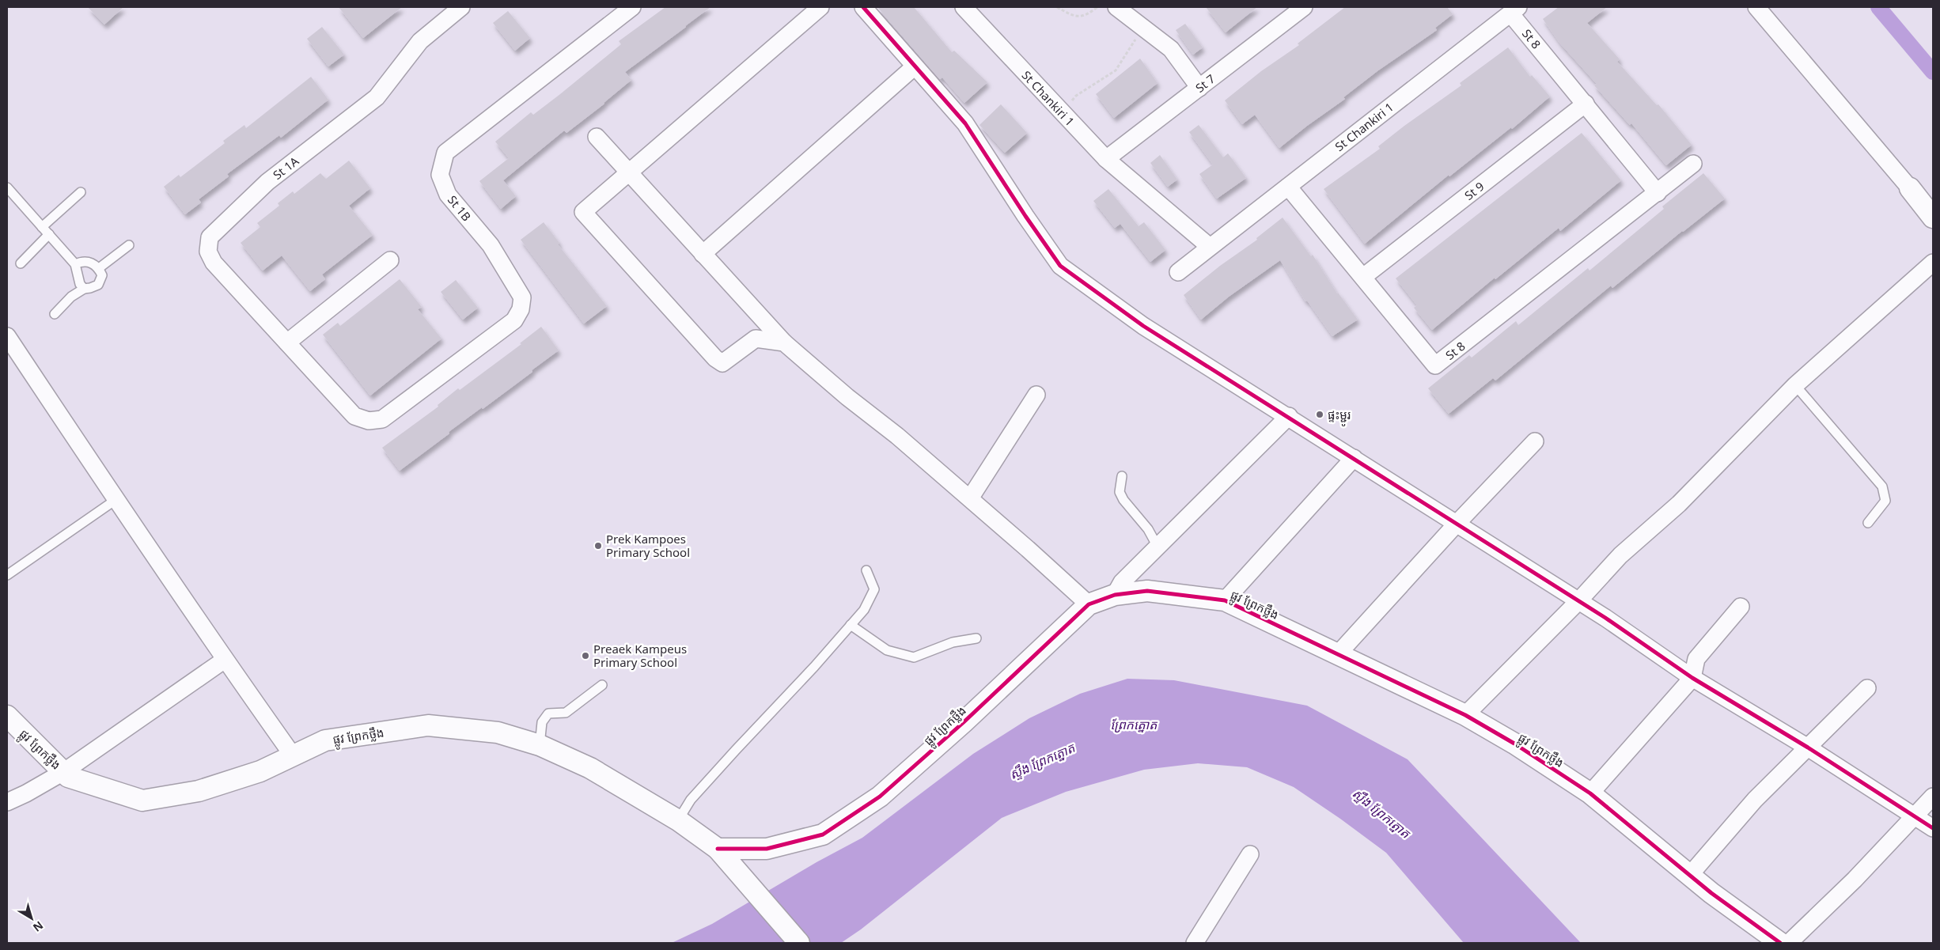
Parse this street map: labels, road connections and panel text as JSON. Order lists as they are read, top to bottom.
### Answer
{
  "streets": {
    "street": [
      "St 8",
      "St 7",
      "St Chankiri 1",
      "St 1A",
      "St 9",
      "St 1B",
      "ផ្លូវ ព្រែកថ្លឹង"
    ]
  },
  "crossings": [
    ["St 8", "St Chankiri 1"],
    ["St 8", "St 9"],
    ["St 7", "St Chankiri 1"],
    ["St 1A", "St 1B"]
  ],
  "water": ["ព្រែកត្នោត", "ស្ទឹង ព្រែកត្នោត"],
  "places": ["ផ្ទះម្ជូរ", "Prek Kampoes Primary School", "Preaek Kampeus Primary School"],
  "north": "bottom right"
}
